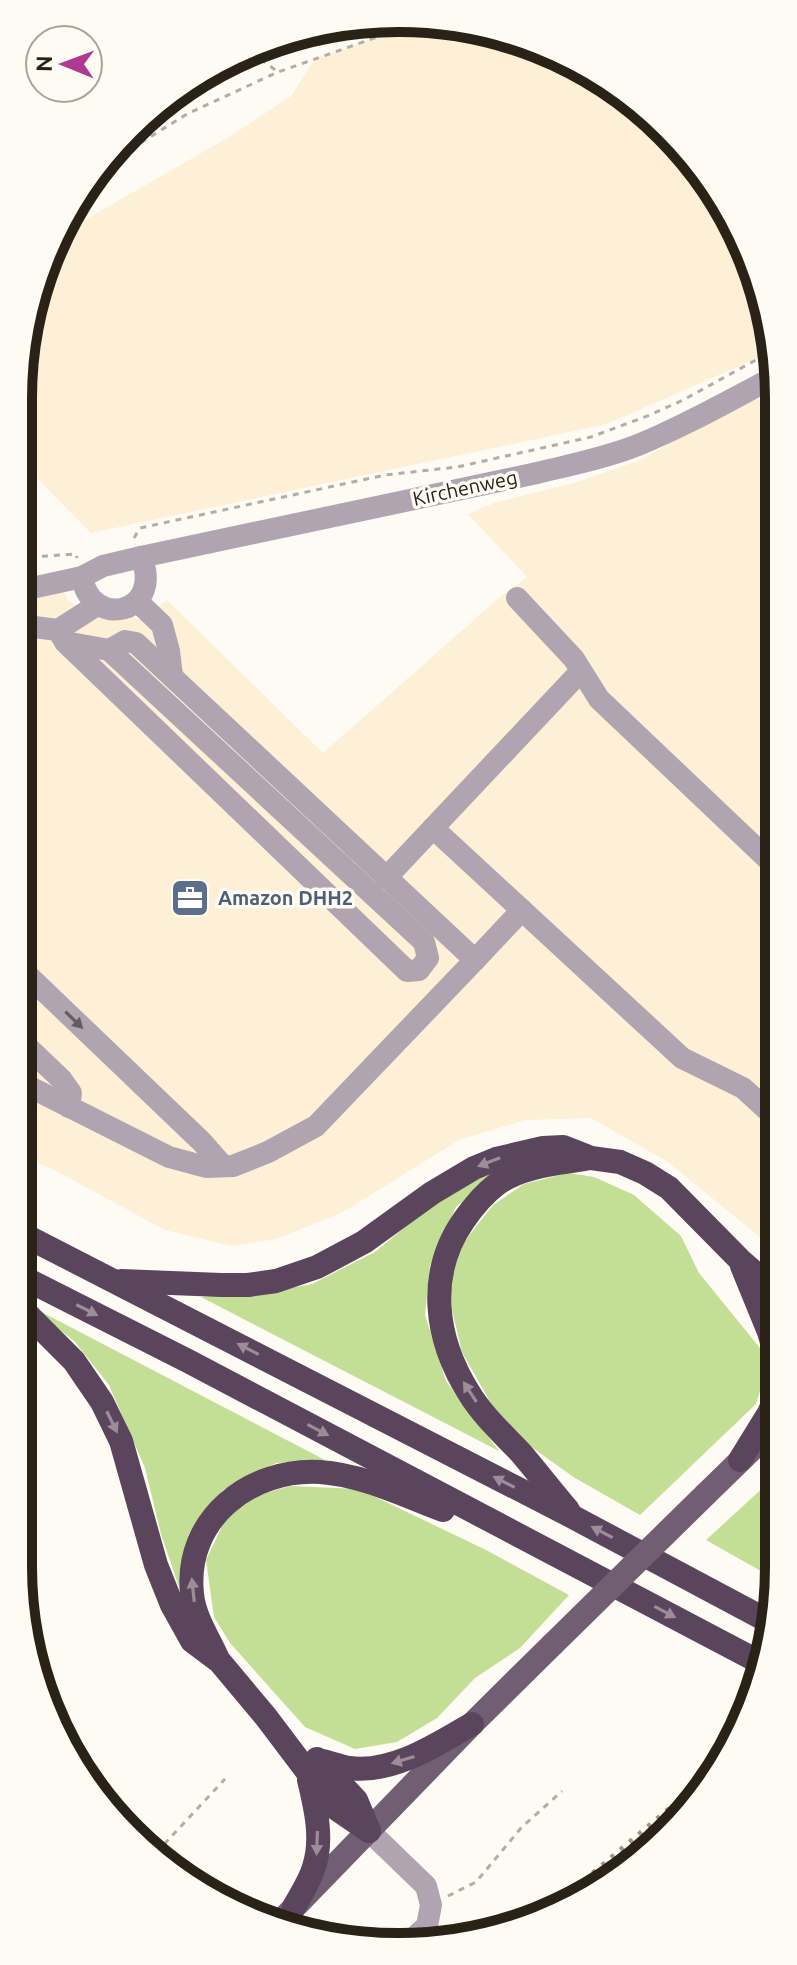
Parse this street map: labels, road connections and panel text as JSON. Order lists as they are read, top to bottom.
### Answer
{
  "streets": {
    "street": ["Kirchenweg"]
  },
  "places": {
    "office": ["Amazon DHH2"]
  },
  "north": "left"
}
